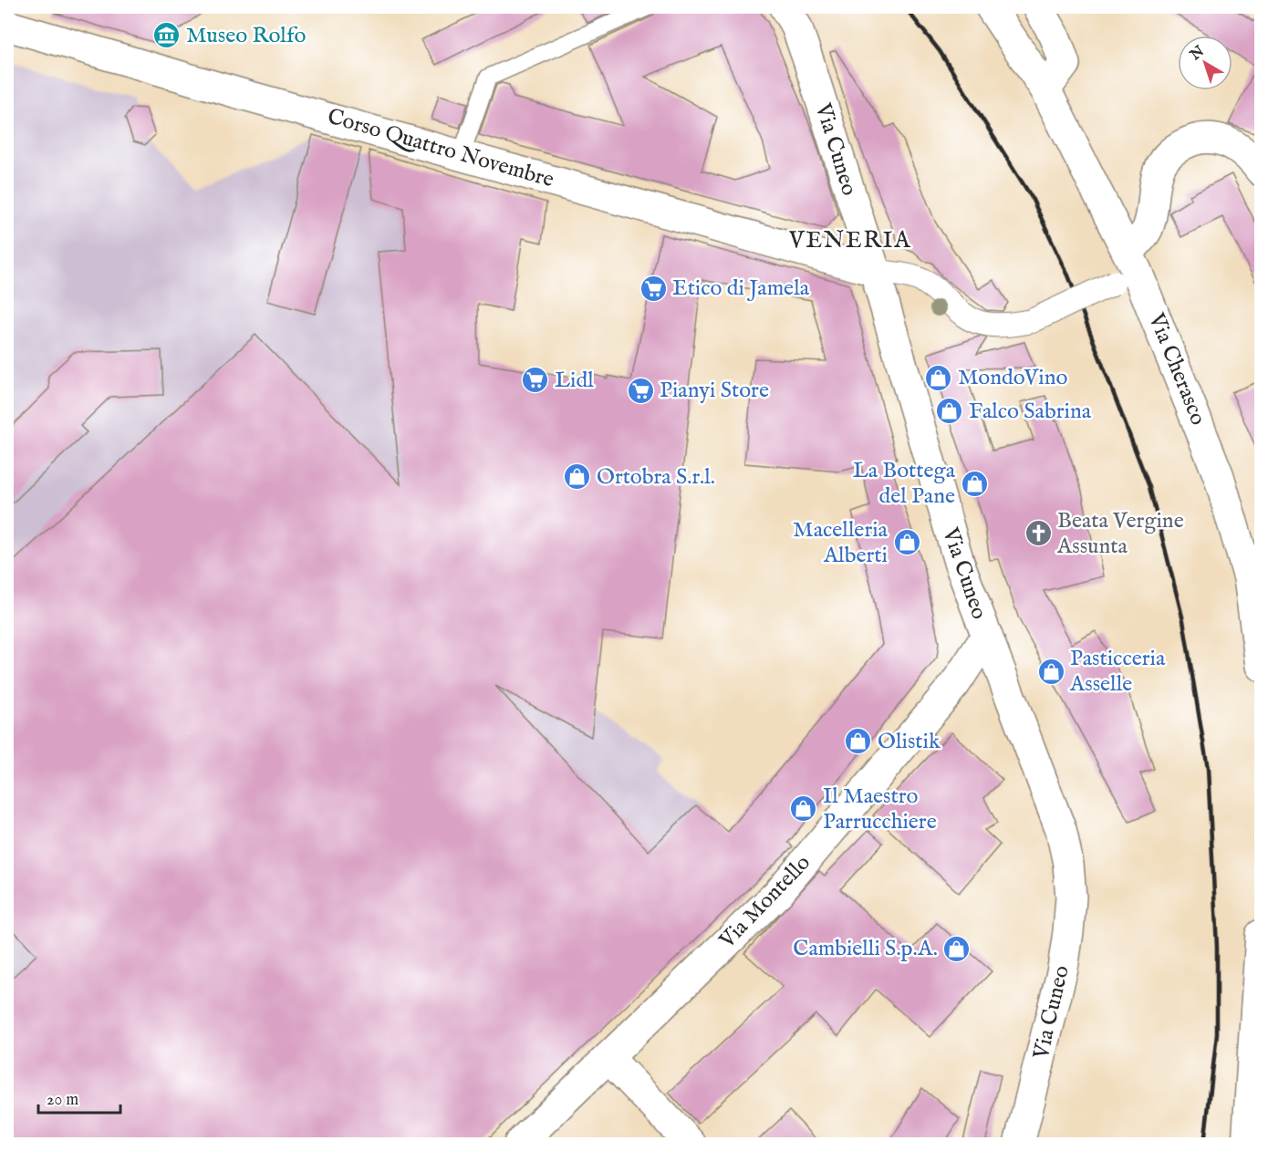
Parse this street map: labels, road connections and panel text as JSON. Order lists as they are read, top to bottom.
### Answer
{
  "streets": {
    "main road": [
      "Corso Quattro Novembre",
      "Via Cuneo",
      "Via Cherasco",
      "Via Montello"
    ]
  },
  "crossings": [
    ["Corso Quattro Novembre", "Via Cuneo"],
    ["Via Cuneo", "Via Montello"]
  ],
  "districts": ["VENERIA"],
  "places": {
    "museum": ["Museo Rolfo"],
    "supermarket": ["Etico di Jamela", "Lidl", "Pianyi Store"],
    "shop": [
      "MondoVino",
      "Falco Sabrina",
      "Ortobra S.r.l.",
      "La Bottega del Pane",
      "Macelleria Alberti",
      "Pasticceria Asselle",
      "Olistik",
      "Il Maestro Parrucchiere",
      "Cambielli S.p.A."
    ],
    "church": ["Beata Vergine Assunta"]
  },
  "scale_bar": "20 m",
  "north": "top left"
}
